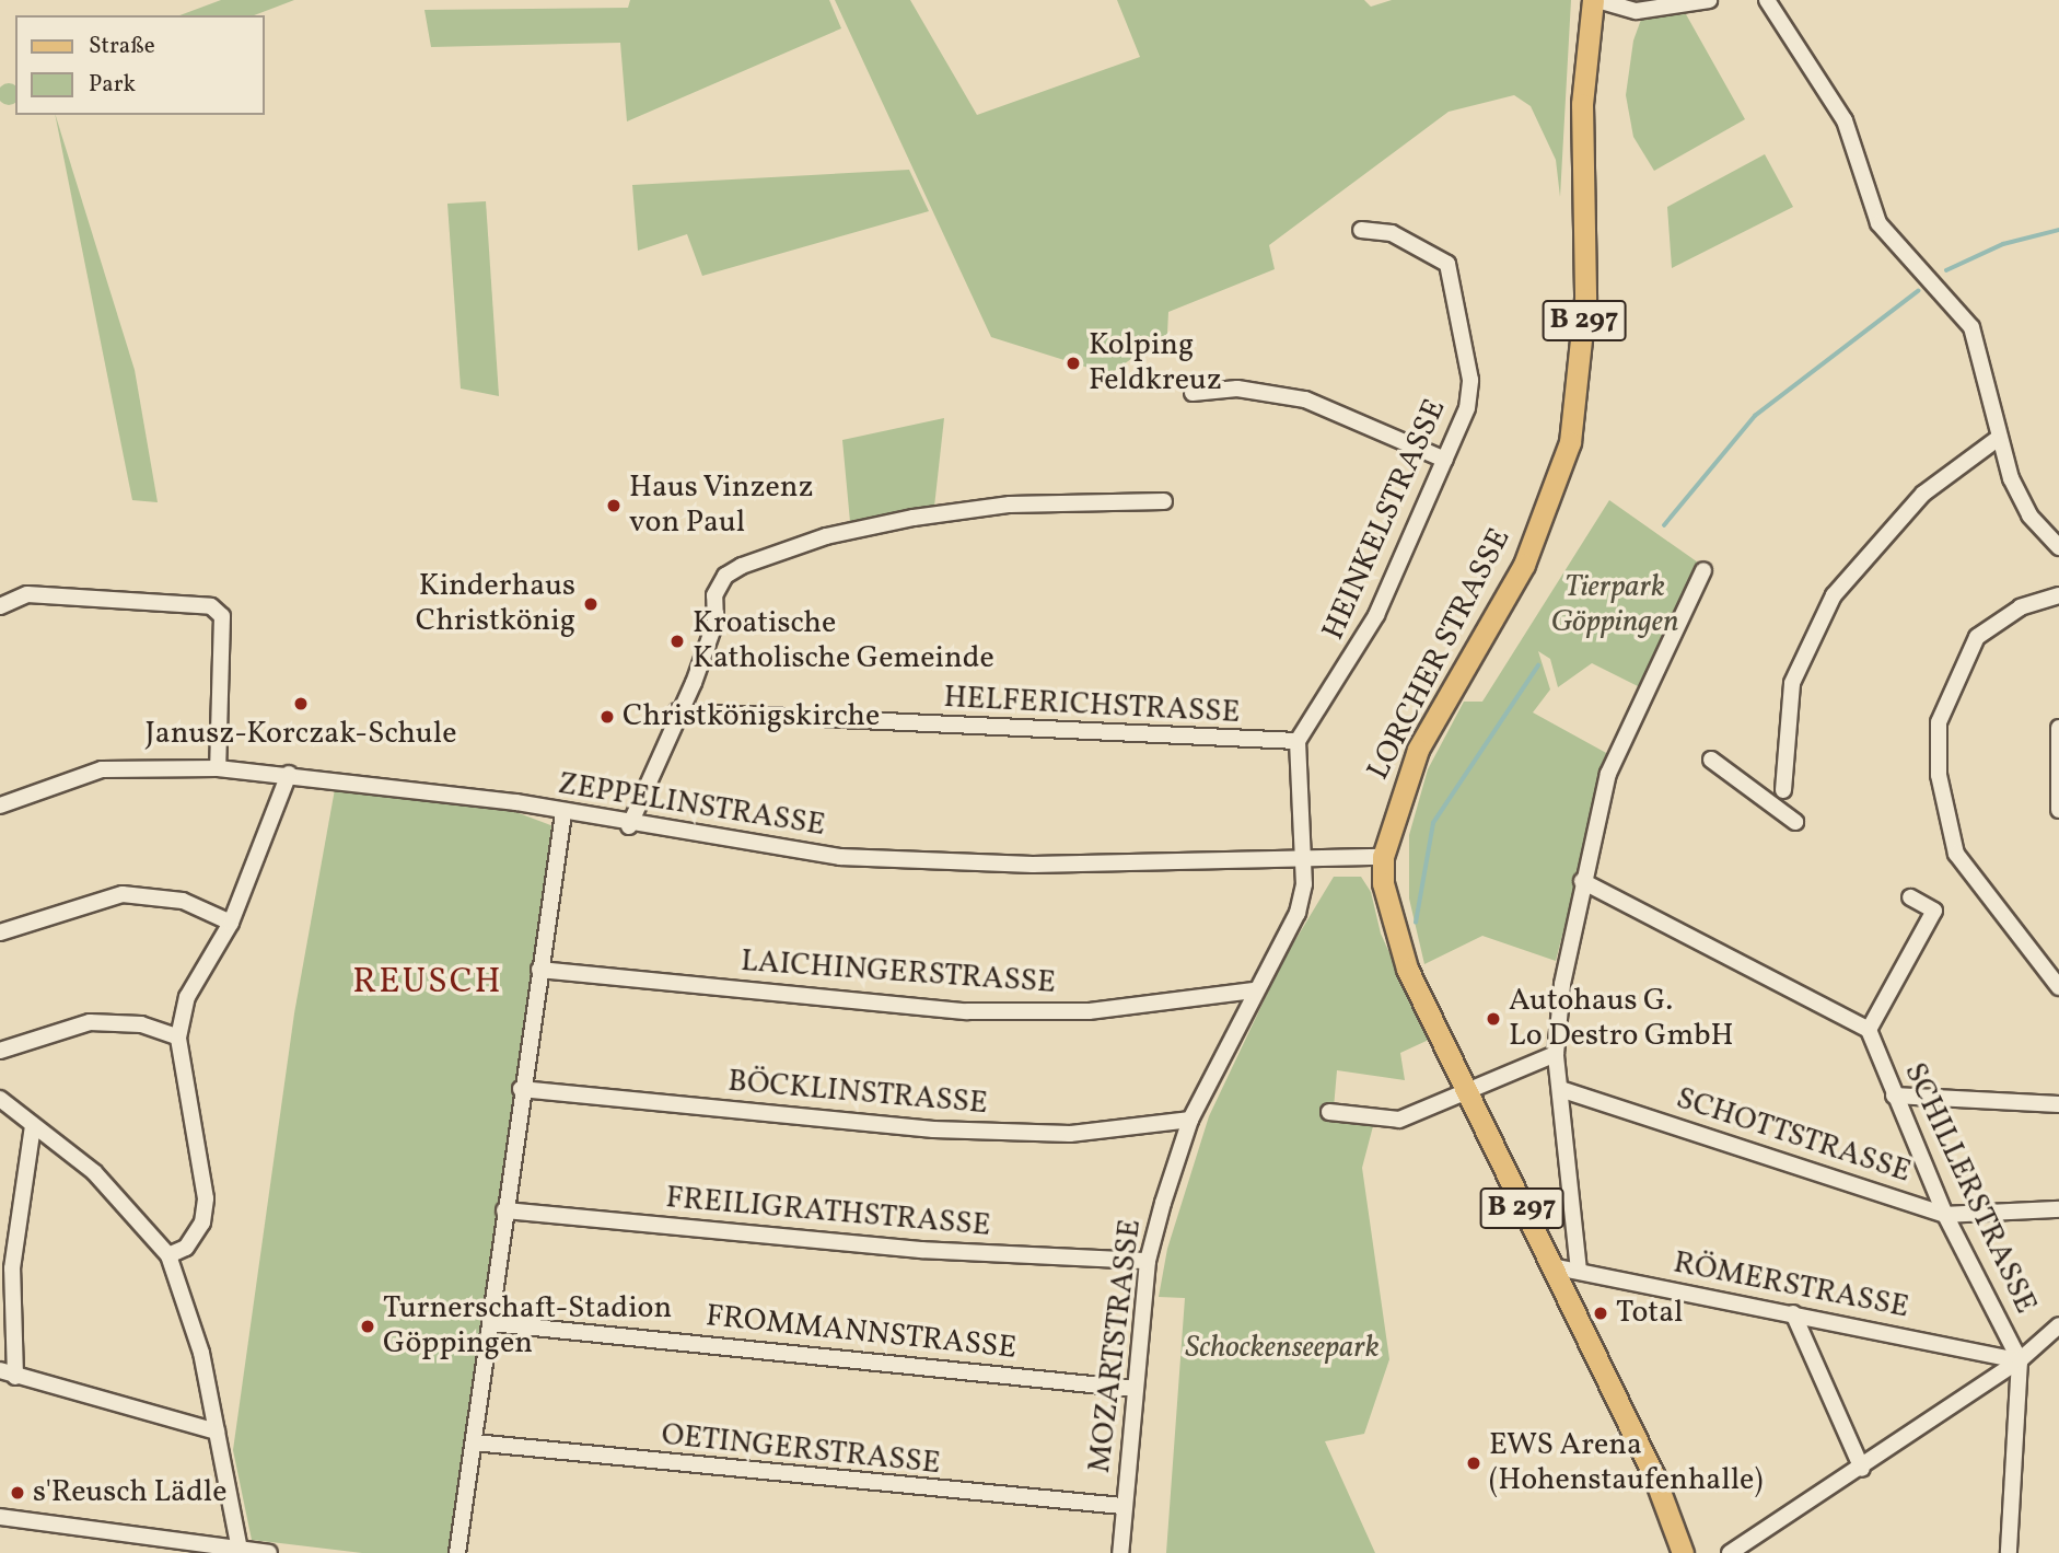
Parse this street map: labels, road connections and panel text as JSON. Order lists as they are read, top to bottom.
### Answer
{
  "streets": {
    "main road": ["B 297", "LORCHER STRASSE"],
    "street": [
      "HEINKELSTRASSE",
      "HELFERICHSTRASSE",
      "ZEPPELINSTRASSE",
      "LAICHINGERSTRASSE",
      "BÖCKLINSTRASSE",
      "SCHOTTSTRASSE",
      "SCHILLERSTRASSE",
      "FREILIGRATHSTRASSE",
      "RÖMERSTRASSE",
      "FROMMANNSTRASSE",
      "MOZARTSTRASSE",
      "OETINGERSTRASSE"
    ]
  },
  "crossings": [
    ["HEINKELSTRASSE", "HELFERICHSTRASSE"],
    ["LORCHER STRASSE", "ZEPPELINSTRASSE"],
    ["LORCHER STRASSE", "RÖMERSTRASSE"],
    ["ZEPPELINSTRASSE", "MOZARTSTRASSE"],
    ["LAICHINGERSTRASSE", "MOZARTSTRASSE"],
    ["BÖCKLINSTRASSE", "MOZARTSTRASSE"],
    ["SCHOTTSTRASSE", "SCHILLERSTRASSE"],
    ["SCHILLERSTRASSE", "RÖMERSTRASSE"],
    ["FREILIGRATHSTRASSE", "MOZARTSTRASSE"],
    ["FROMMANNSTRASSE", "MOZARTSTRASSE"],
    ["MOZARTSTRASSE", "OETINGERSTRASSE"]
  ],
  "districts": ["REUSCH"],
  "parks": ["Tierpark Göppingen", "Schockenseepark"],
  "places": [
    "Kolping Feldkreuz",
    "Haus Vinzenz von Paul",
    "Kinderhaus Christkönig",
    "Kroatische Katholische Gemeinde",
    "Janusz-Korczak-Schule",
    "Christkönigskirche",
    "Autohaus G. Lo Destro GmbH",
    "Total",
    "Turnerschaft-Stadion Göppingen",
    "EWS Arena (Hohenstaufenhalle)",
    "s'Reusch Lädle"
  ],
  "legend": ["Straße", "Park"]
}
